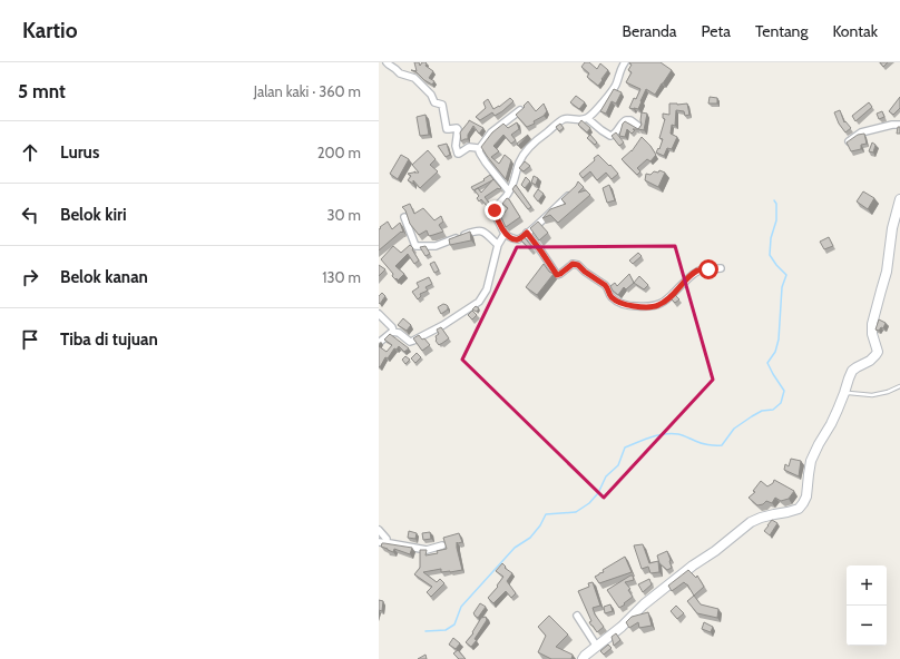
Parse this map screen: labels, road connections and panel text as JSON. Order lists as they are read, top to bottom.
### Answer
{
  "page": {
    "header": "Kartio",
    "nav": [
      "Beranda",
      "Peta",
      "Tentang",
      "Kontak"
    ],
    "heading": ["5 mnt", "Jalan kaki · 360 m"],
    "list": [
      ["Lurus", "200 m"],
      ["Belok kiri", "30 m"],
      ["Belok kanan", "130 m"],
      "Tiba di tujuan"
    ],
    "map_buttons": ["+", "−"]
  }
}
